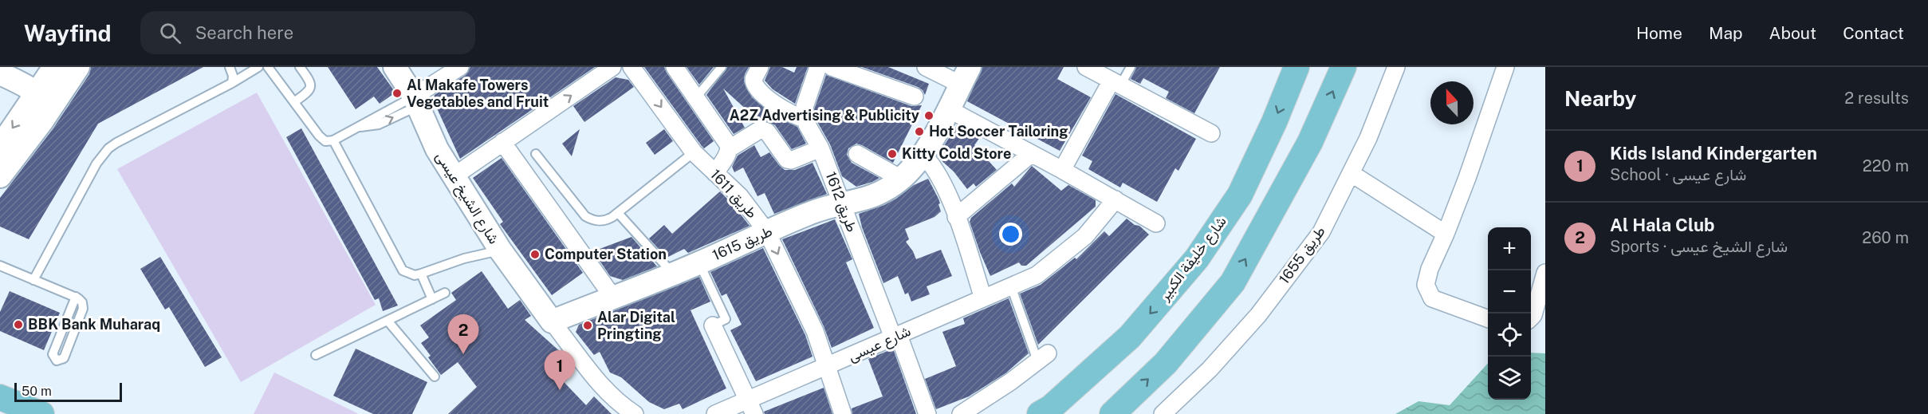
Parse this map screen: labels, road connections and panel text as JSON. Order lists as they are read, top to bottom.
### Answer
{
  "streets": {
    "main road": ["شارع خليفة الكبير"],
    "street": [
      "طريق 1611",
      "شارع الشيخ عيسى",
      "طريق 1612",
      "طريق 1615",
      "طريق 1655",
      "شارع عيسى"
    ]
  },
  "crossings": [
    ["طريق 1611", "طريق 1615"],
    ["طريق 1611", "شارع عيسى"],
    ["شارع الشيخ عيسى", "طريق 1615"],
    ["طريق 1612", "طريق 1615"],
    ["طريق 1612", "شارع عيسى"]
  ],
  "places": [
    "Al Makafe Towers Vegetables and Fruit",
    "A2Z Advertising & Publicity",
    "Hot Soccer Tailoring",
    "Kitty Cold Store",
    "Computer Station",
    "BBK Bank Muharaq",
    "Alar Digital Pringting"
  ],
  "scale_bar": "50 m",
  "north": "top",
  "page": {
    "header": "Wayfind",
    "search": "Search here",
    "nav": [
      "Home",
      "Map",
      "About",
      "Contact"
    ],
    "heading": ["Nearby", "2 results"],
    "list": [
      {
        "mark": "1",
        "name": "Kids Island Kindergarten",
        "note": "School · شارع عيسى",
        "value": "220 m"
      },
      {
        "mark": "2",
        "name": "Al Hala Club",
        "note": "Sports · شارع الشيخ عيسى",
        "value": "260 m"
      }
    ],
    "map_buttons": ["+", "−"],
    "pins": ["2", "1"],
    "scale": "50 m"
  }
}
